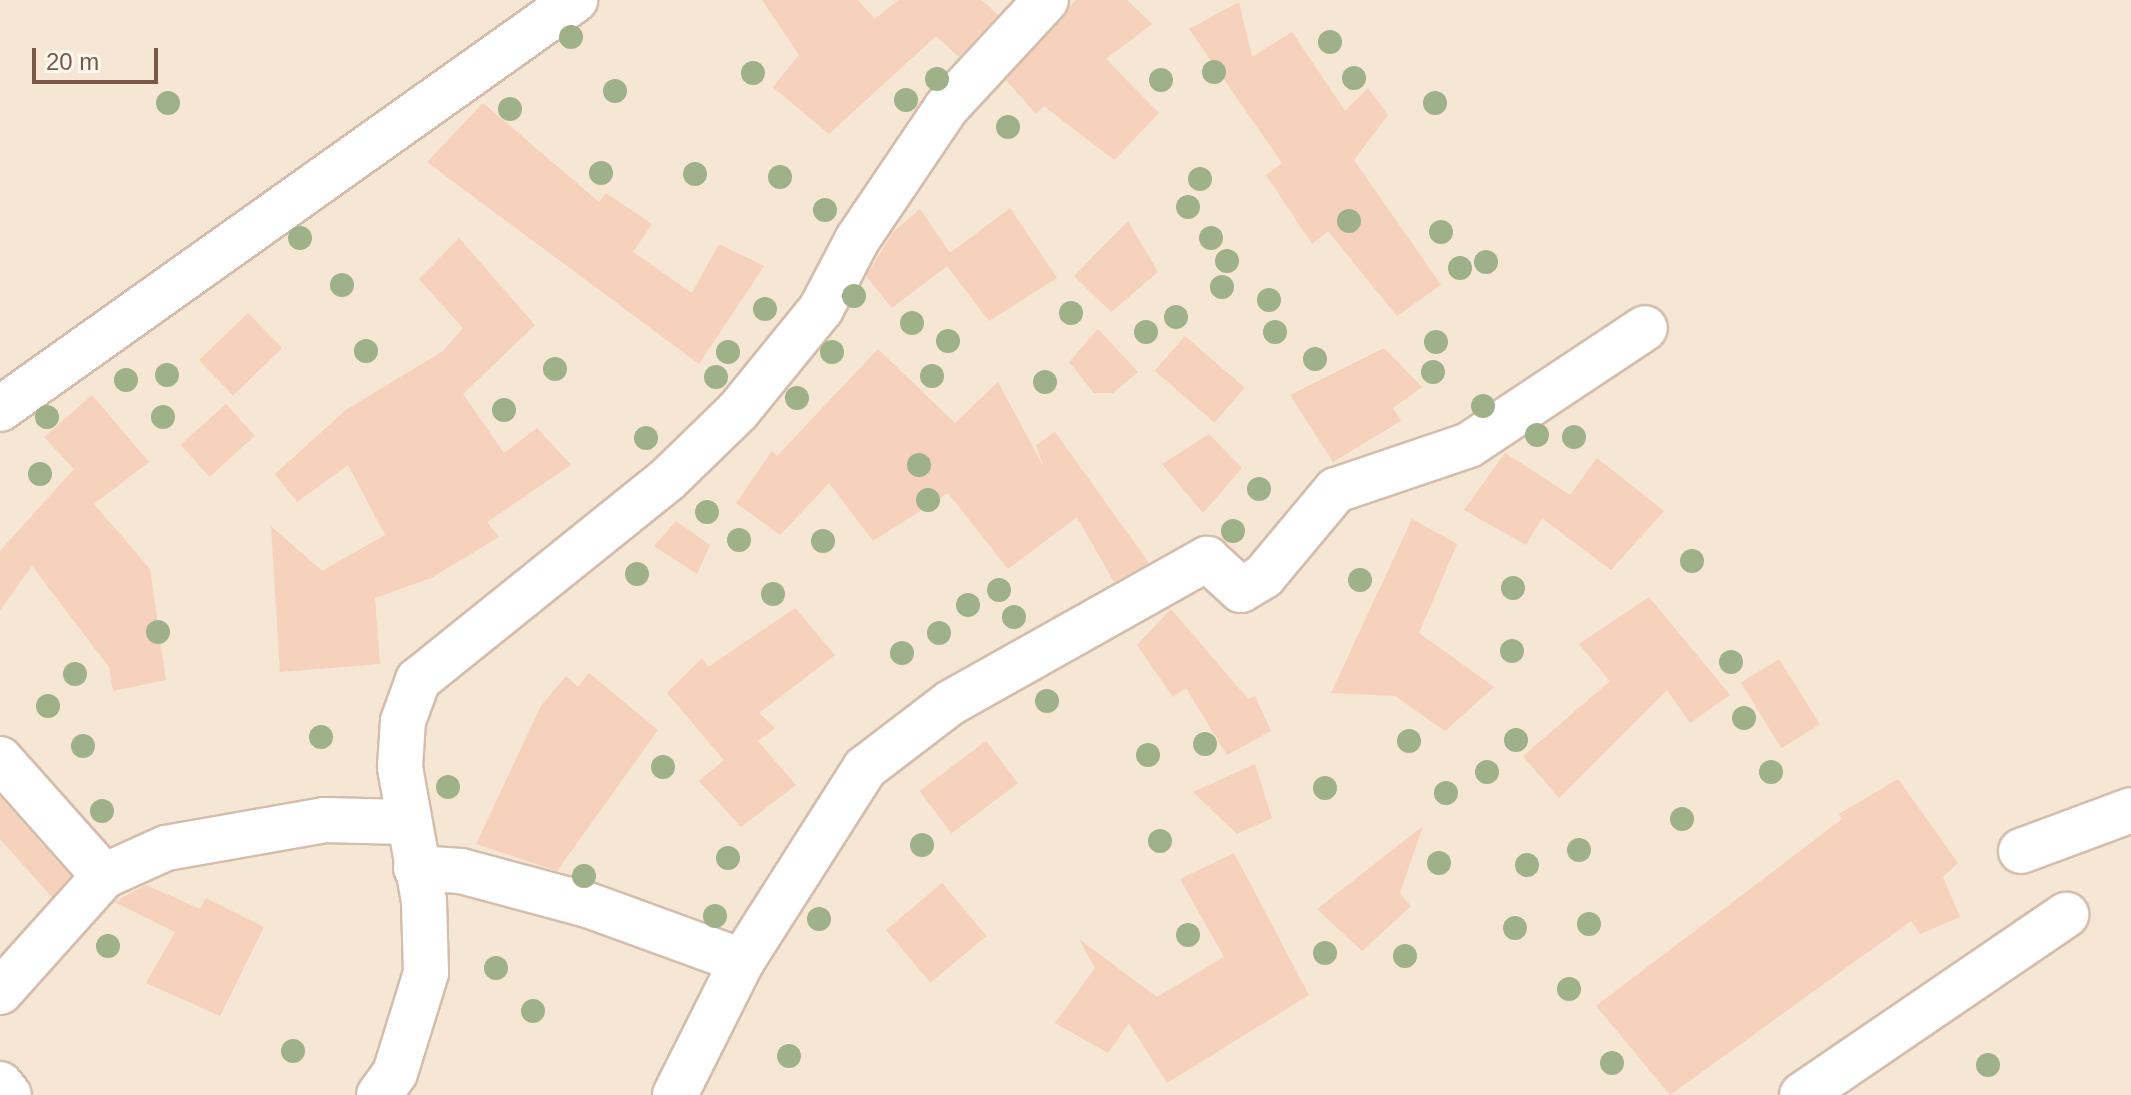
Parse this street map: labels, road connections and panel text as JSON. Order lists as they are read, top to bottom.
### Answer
{
  "scale_bar": "20 m"
}
